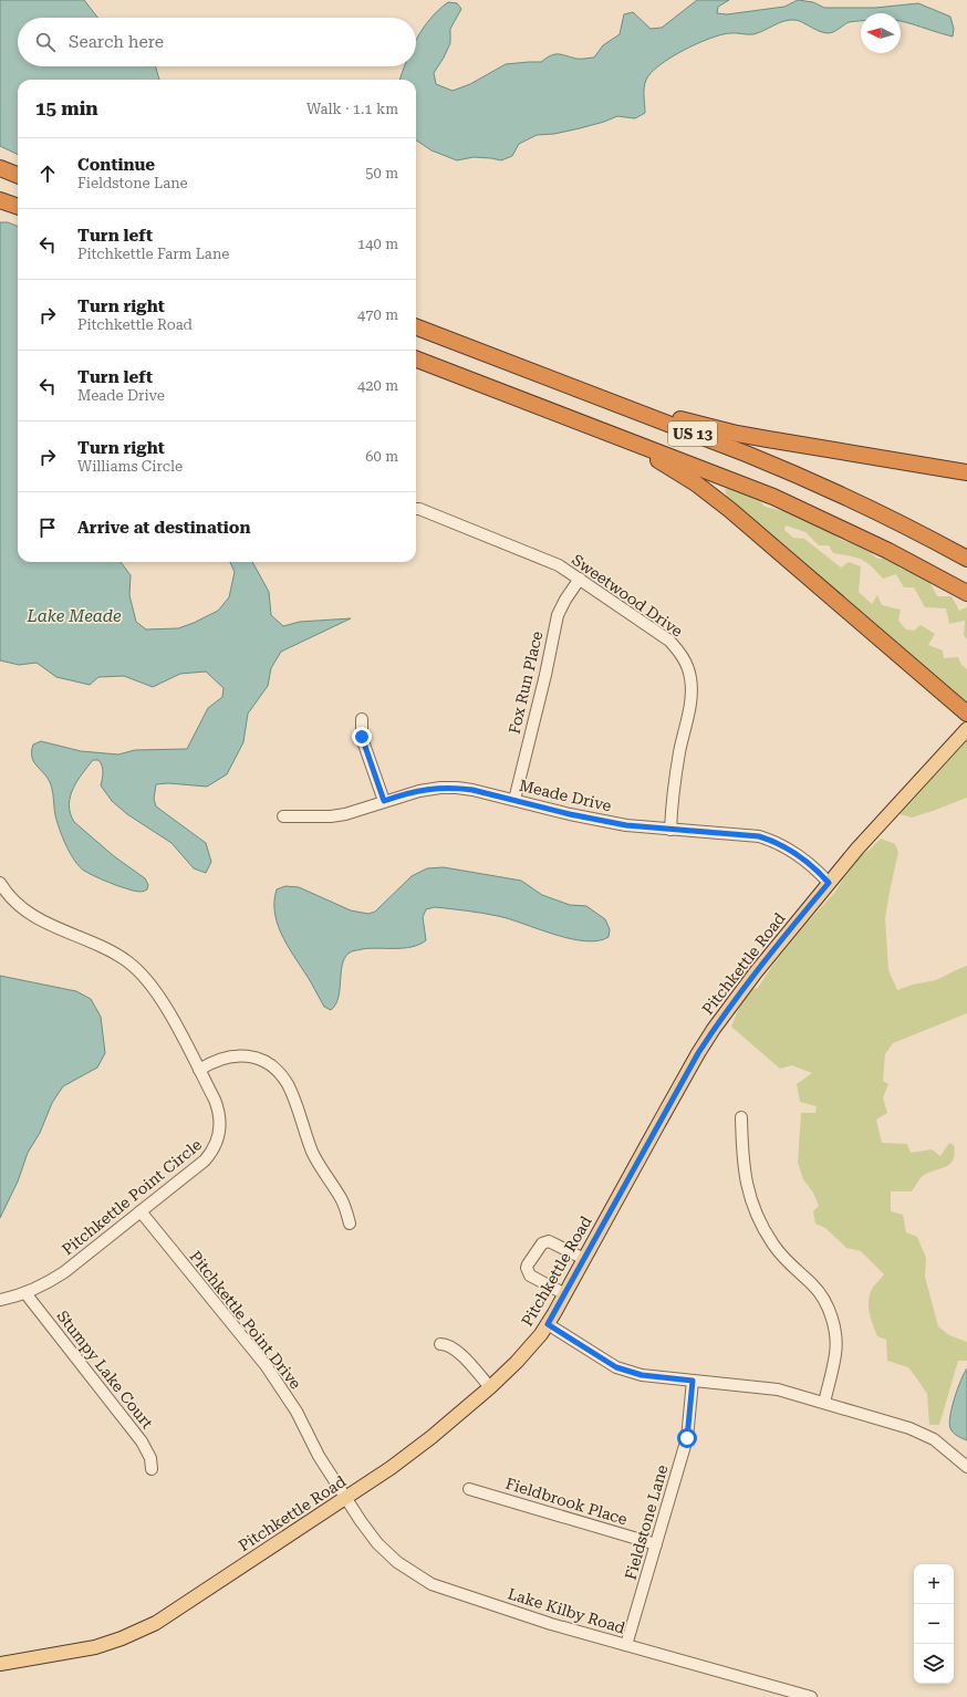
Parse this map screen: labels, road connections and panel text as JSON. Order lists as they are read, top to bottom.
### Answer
{
  "streets": {
    "highway": ["US 13"],
    "main road": ["Pitchkettle Road"],
    "street": [
      "Sweetwood Drive",
      "Fox Run Place",
      "Meade Drive",
      "Pitchkettle Point Circle",
      "Pitchkettle Point Drive",
      "Stumpy Lake Court",
      "Fieldbrook Place",
      "Fieldstone Lane",
      "Lake Kilby Road"
    ]
  },
  "crossings": [
    ["Sweetwood Drive", "Fox Run Place"],
    ["Sweetwood Drive", "Meade Drive"],
    ["Fox Run Place", "Meade Drive"],
    ["Meade Drive", "Pitchkettle Road"],
    ["Pitchkettle Road", "Pitchkettle Point Drive"],
    ["Pitchkettle Road", "Lake Kilby Road"],
    ["Pitchkettle Point Circle", "Pitchkettle Point Drive"],
    ["Pitchkettle Point Circle", "Stumpy Lake Court"],
    ["Pitchkettle Point Drive", "Lake Kilby Road"],
    ["Fieldbrook Place", "Fieldstone Lane"],
    ["Fieldstone Lane", "Lake Kilby Road"]
  ],
  "water": ["Lake Meade"],
  "north": "left",
  "page": {
    "search": "Search here",
    "heading": ["15 min", "Walk · 1.1 km"],
    "list": [
      ["Continue", "Fieldstone Lane", "50 m"],
      ["Turn left", "Pitchkettle Farm Lane", "140 m"],
      ["Turn right", "Pitchkettle Road", "470 m"],
      ["Turn left", "Meade Drive", "420 m"],
      ["Turn right", "Williams Circle", "60 m"],
      "Arrive at destination"
    ],
    "map_buttons": ["+", "−"]
  }
}
